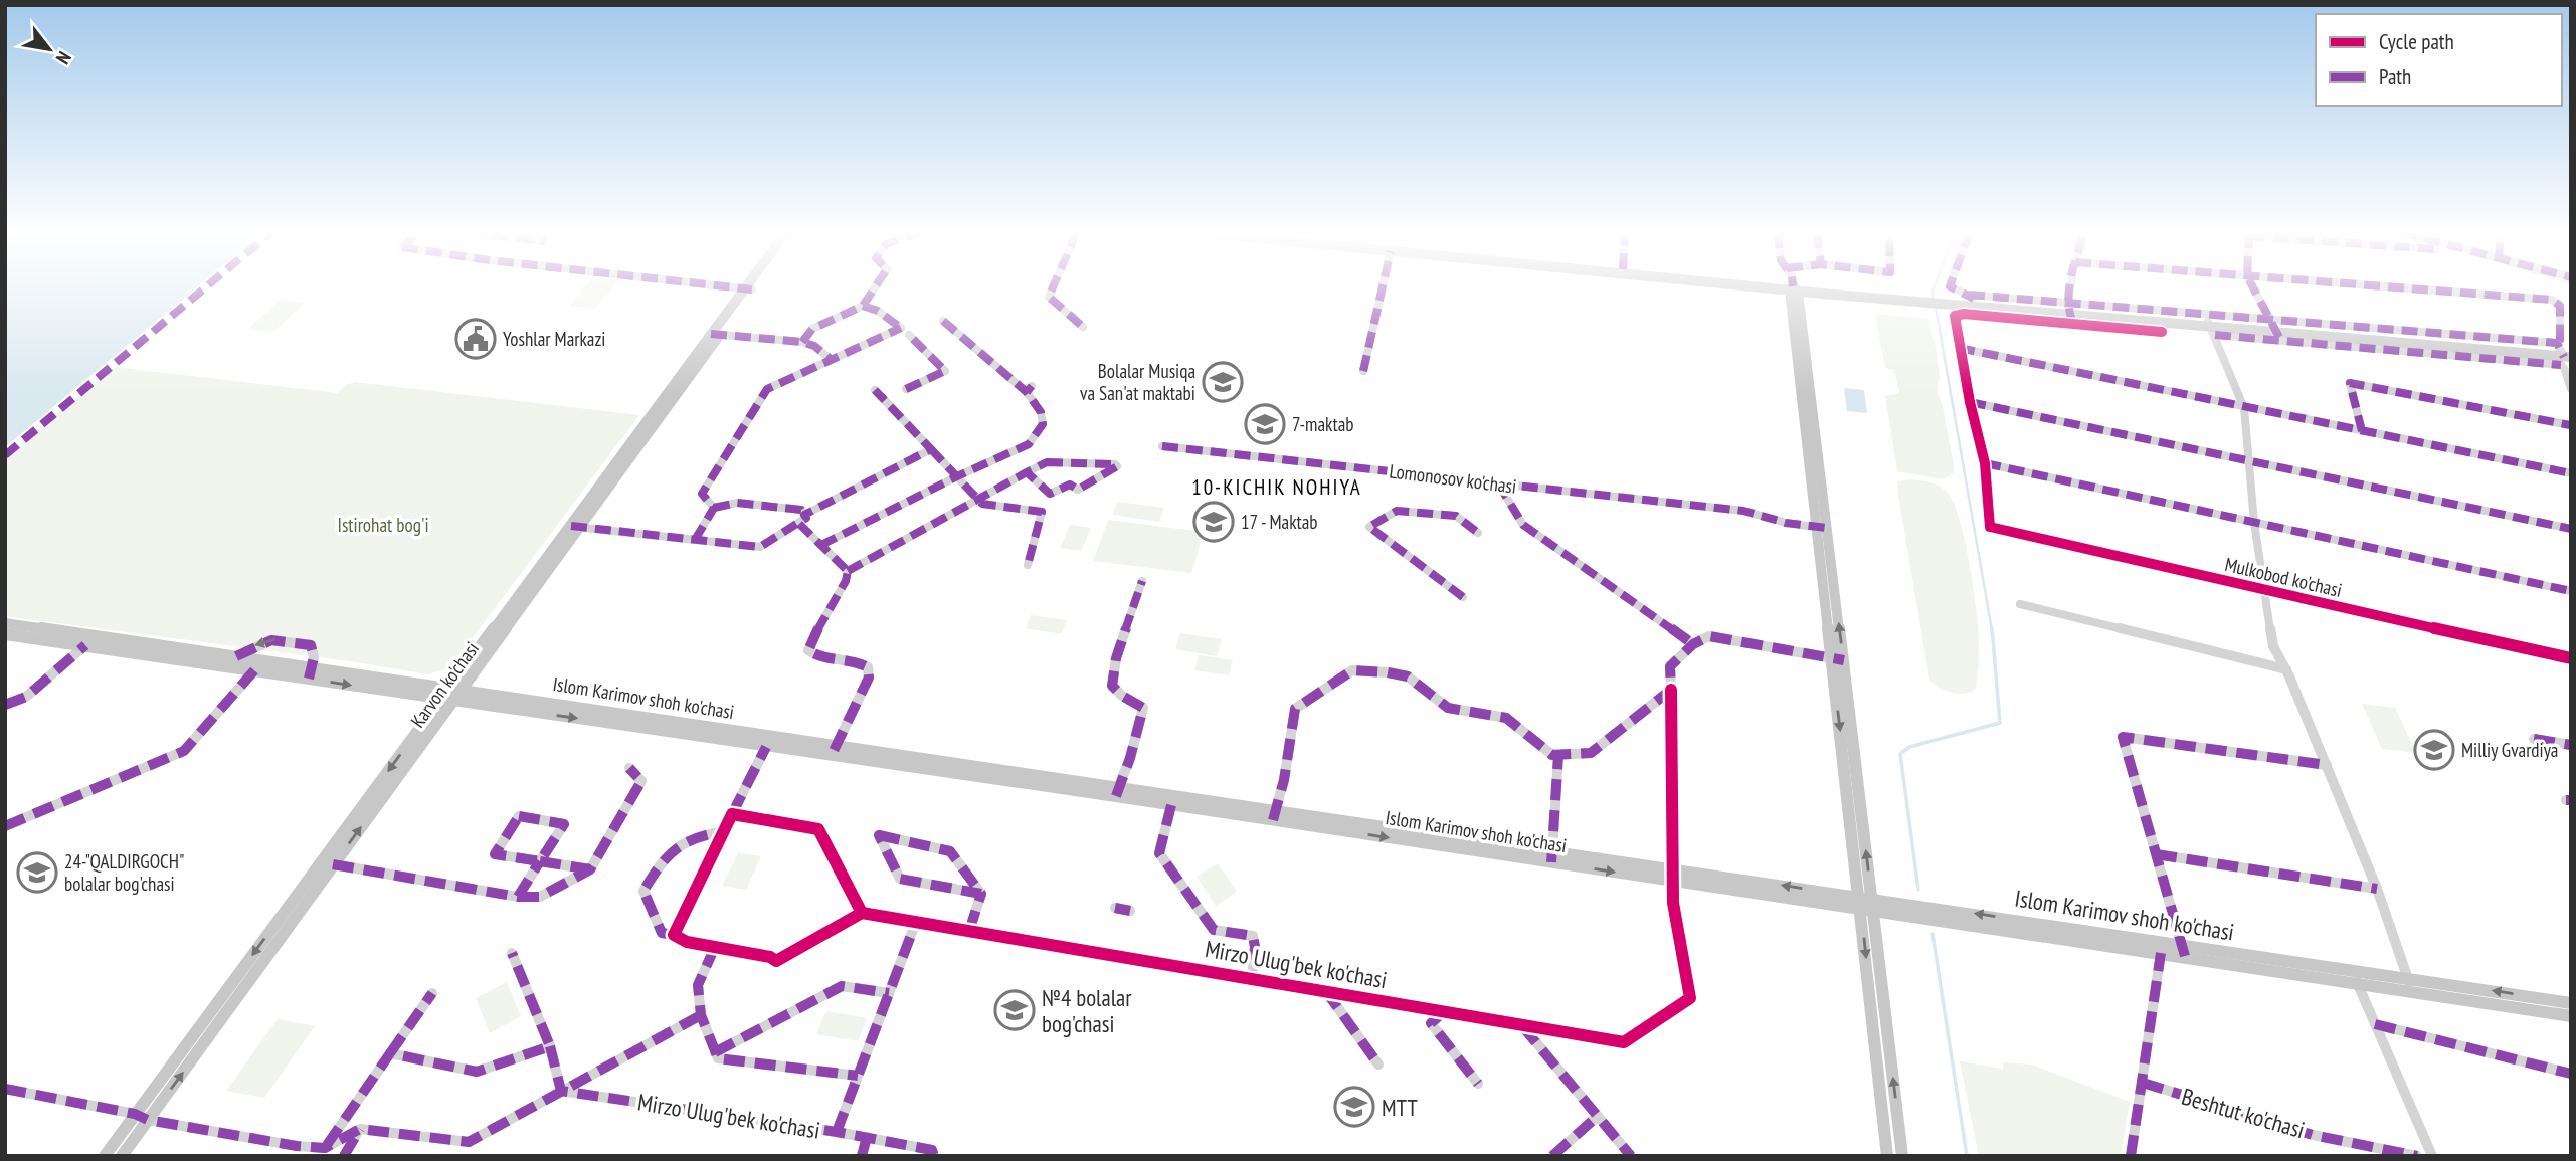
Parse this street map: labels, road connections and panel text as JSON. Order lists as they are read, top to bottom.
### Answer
{
  "streets": {
    "main road": ["Karvon ko'chasi", "Islom Karimov shoh ko'chasi"],
    "street": [
      "Lomonosov ko'chasi",
      "Mulkobod ko'chasi",
      "Mirzo Ulug'bek ko'chasi",
      "Beshtut ko'chasi"
    ]
  },
  "crossings": [
    ["Karvon ko'chasi", "Islom Karimov shoh ko'chasi"],
    ["Islom Karimov shoh ko'chasi", "Mirzo Ulug'bek ko'chasi"]
  ],
  "districts": ["10-KICHIK NOHIYA"],
  "parks": ["Istirohat bog'i"],
  "places": {
    "public building": ["Yoshlar Markazi"],
    "school or university": [
      "Bolalar Musiqa va San'at maktabi",
      "7-maktab",
      "17 - Maktab",
      "Milliy Gvardiya",
      "24-\"QALDIRGOCH\" bolalar bog'chasi",
      "№4 bolalar bog'chasi",
      "MTT"
    ]
  },
  "legend": ["Cycle path", "Path"],
  "north": "bottom right"
}
